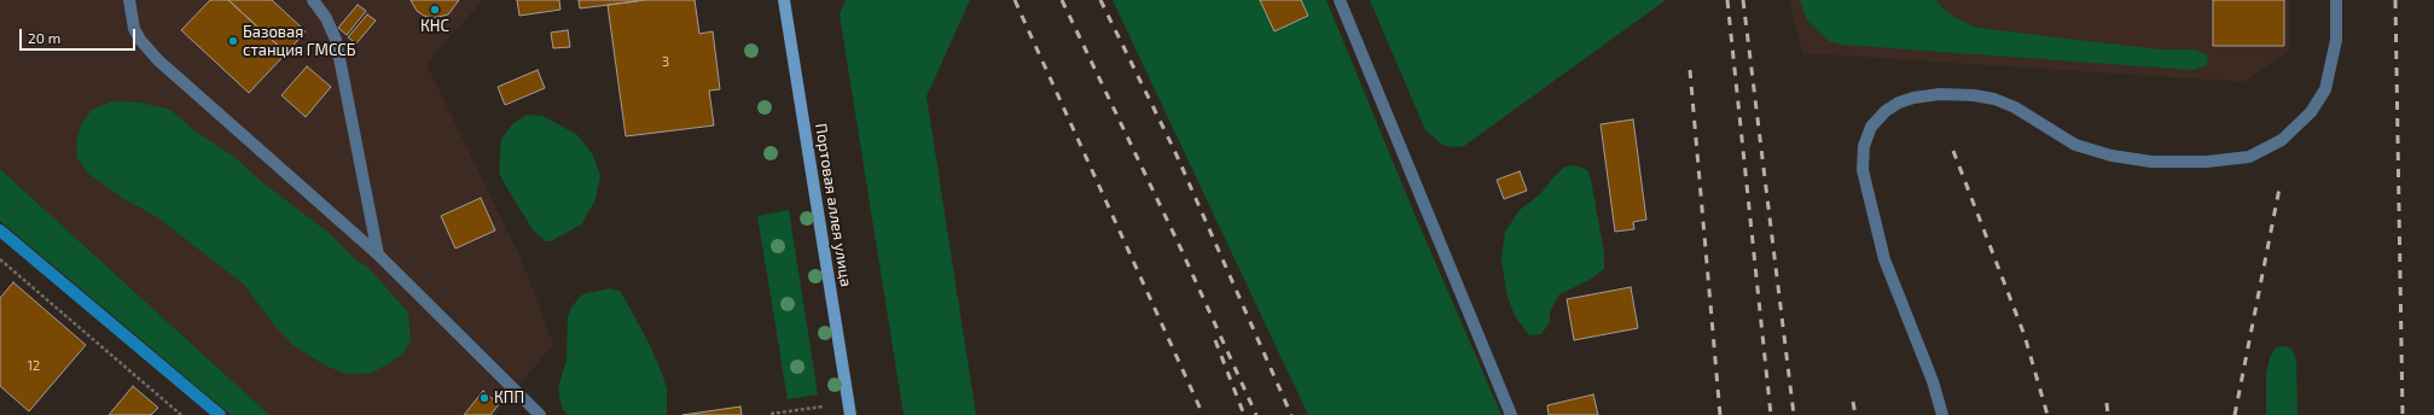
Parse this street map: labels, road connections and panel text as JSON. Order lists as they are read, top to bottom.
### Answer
{
  "streets": {
    "street": ["Портовая аллея улица"]
  },
  "places": ["КНС", "Базовая станция ГМССБ", "КПП"],
  "house_numbers": ["3", "12"],
  "scale_bar": "20 m"
}
